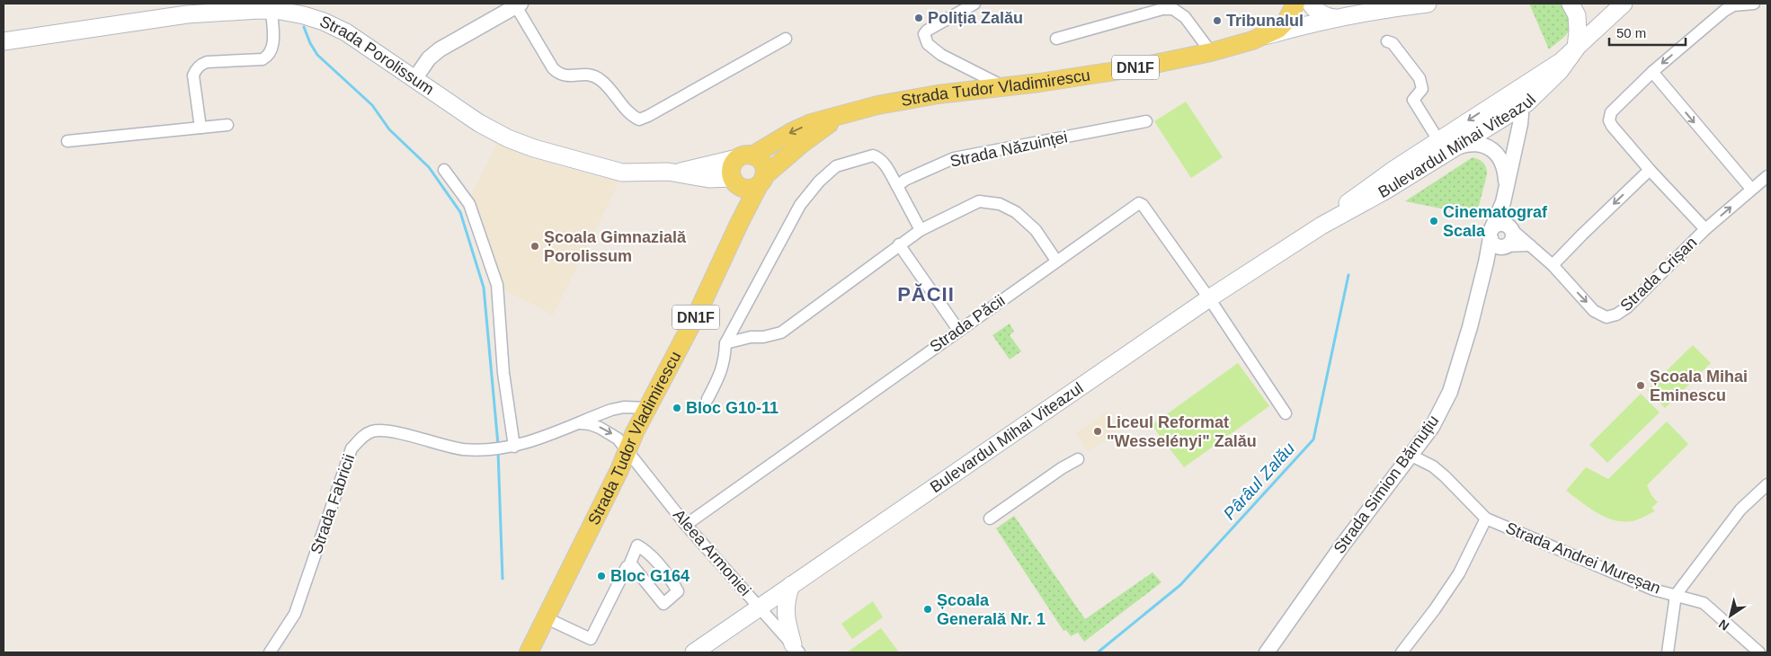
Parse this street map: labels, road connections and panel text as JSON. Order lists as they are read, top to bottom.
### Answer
{
  "streets": {
    "main road": [
      "Strada Porolissum",
      "DN1F",
      "Strada Tudor Vladimirescu",
      "Bulevardul Mihai Viteazul"
    ],
    "street": [
      "Strada Năzuinței",
      "Strada Crișan",
      "Strada Păcii",
      "Strada Simion Bărnuțiu",
      "Strada Fabricii",
      "Aleea Armoniei",
      "Strada Andrei Mureșan"
    ]
  },
  "crossings": [
    ["Strada Porolissum", "Strada Tudor Vladimirescu"],
    ["DN1F", "Strada Tudor Vladimirescu"],
    ["Strada Tudor Vladimirescu", "Strada Fabricii"],
    ["Strada Tudor Vladimirescu", "Aleea Armoniei"],
    ["Bulevardul Mihai Viteazul", "Strada Păcii"],
    ["Bulevardul Mihai Viteazul", "Strada Simion Bărnuțiu"],
    ["Bulevardul Mihai Viteazul", "Aleea Armoniei"],
    ["Strada Crișan", "Strada Simion Bărnuțiu"],
    ["Strada Păcii", "Aleea Armoniei"],
    ["Strada Simion Bărnuțiu", "Strada Andrei Mureșan"]
  ],
  "districts": ["PĂCII"],
  "water": ["Pârâul Zalău"],
  "places": [
    "Poliția Zalău",
    "Tribunalul",
    "Cinematograf Scala",
    "Școala Gimnazială Porolissum",
    "Școala Mihai Eminescu",
    "Bloc G10-11",
    "Liceul Reformat \"Wesselényi\" Zalău",
    "Bloc G164",
    "Școala Generală Nr. 1"
  ],
  "scale_bar": "50 m",
  "north": "bottom left"
}
